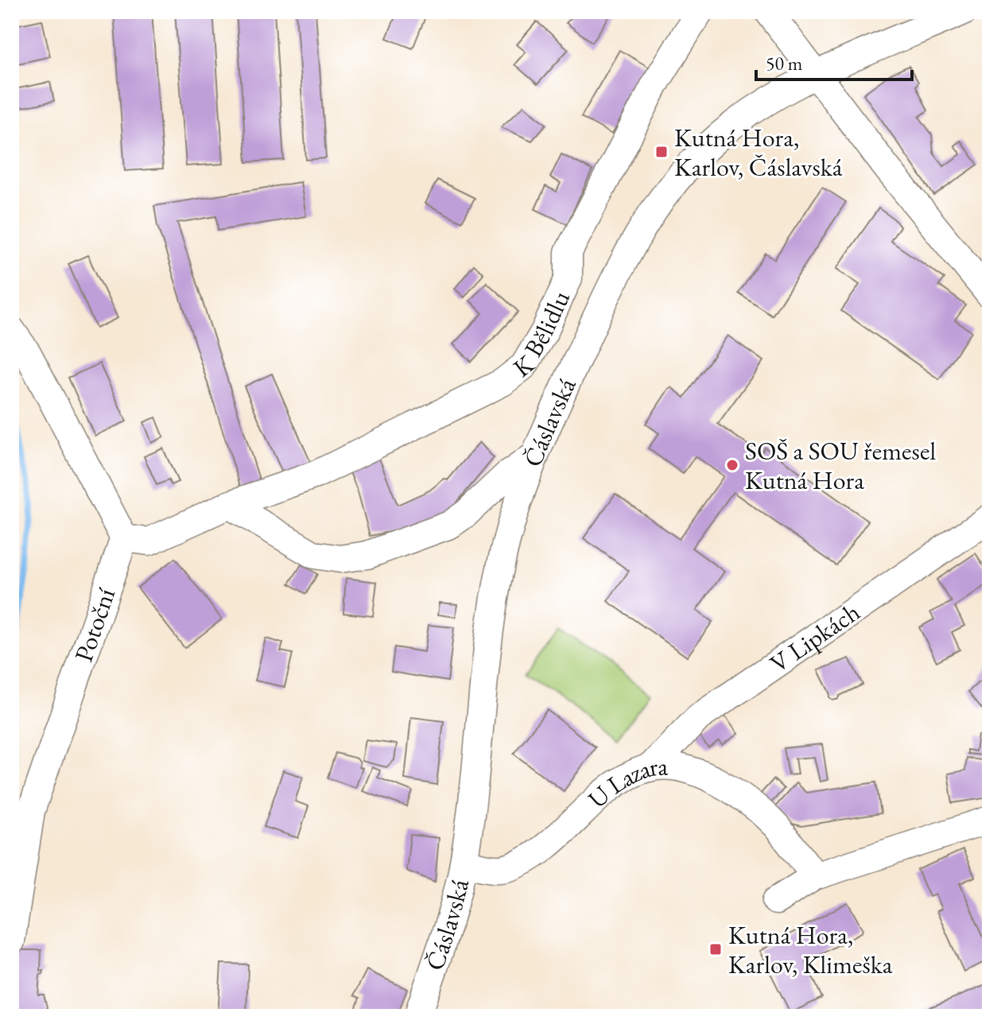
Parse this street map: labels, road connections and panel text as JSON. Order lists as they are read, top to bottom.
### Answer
{
  "streets": {
    "street": [
      "K Bělidlu",
      "Čáslavská",
      "Potoční",
      "V Lipkách",
      "U Lazara"
    ]
  },
  "crossings": [
    ["K Bělidlu", "Potoční"],
    ["Čáslavská", "U Lazara"],
    ["V Lipkách", "U Lazara"]
  ],
  "places": {
    "transit": ["Kutná Hora, Karlov, Čáslavská", "Kutná Hora, Karlov, Klimeška"],
    "other": ["SOŠ a SOU řemesel Kutná Hora"]
  },
  "scale_bar": "50 m"
}
